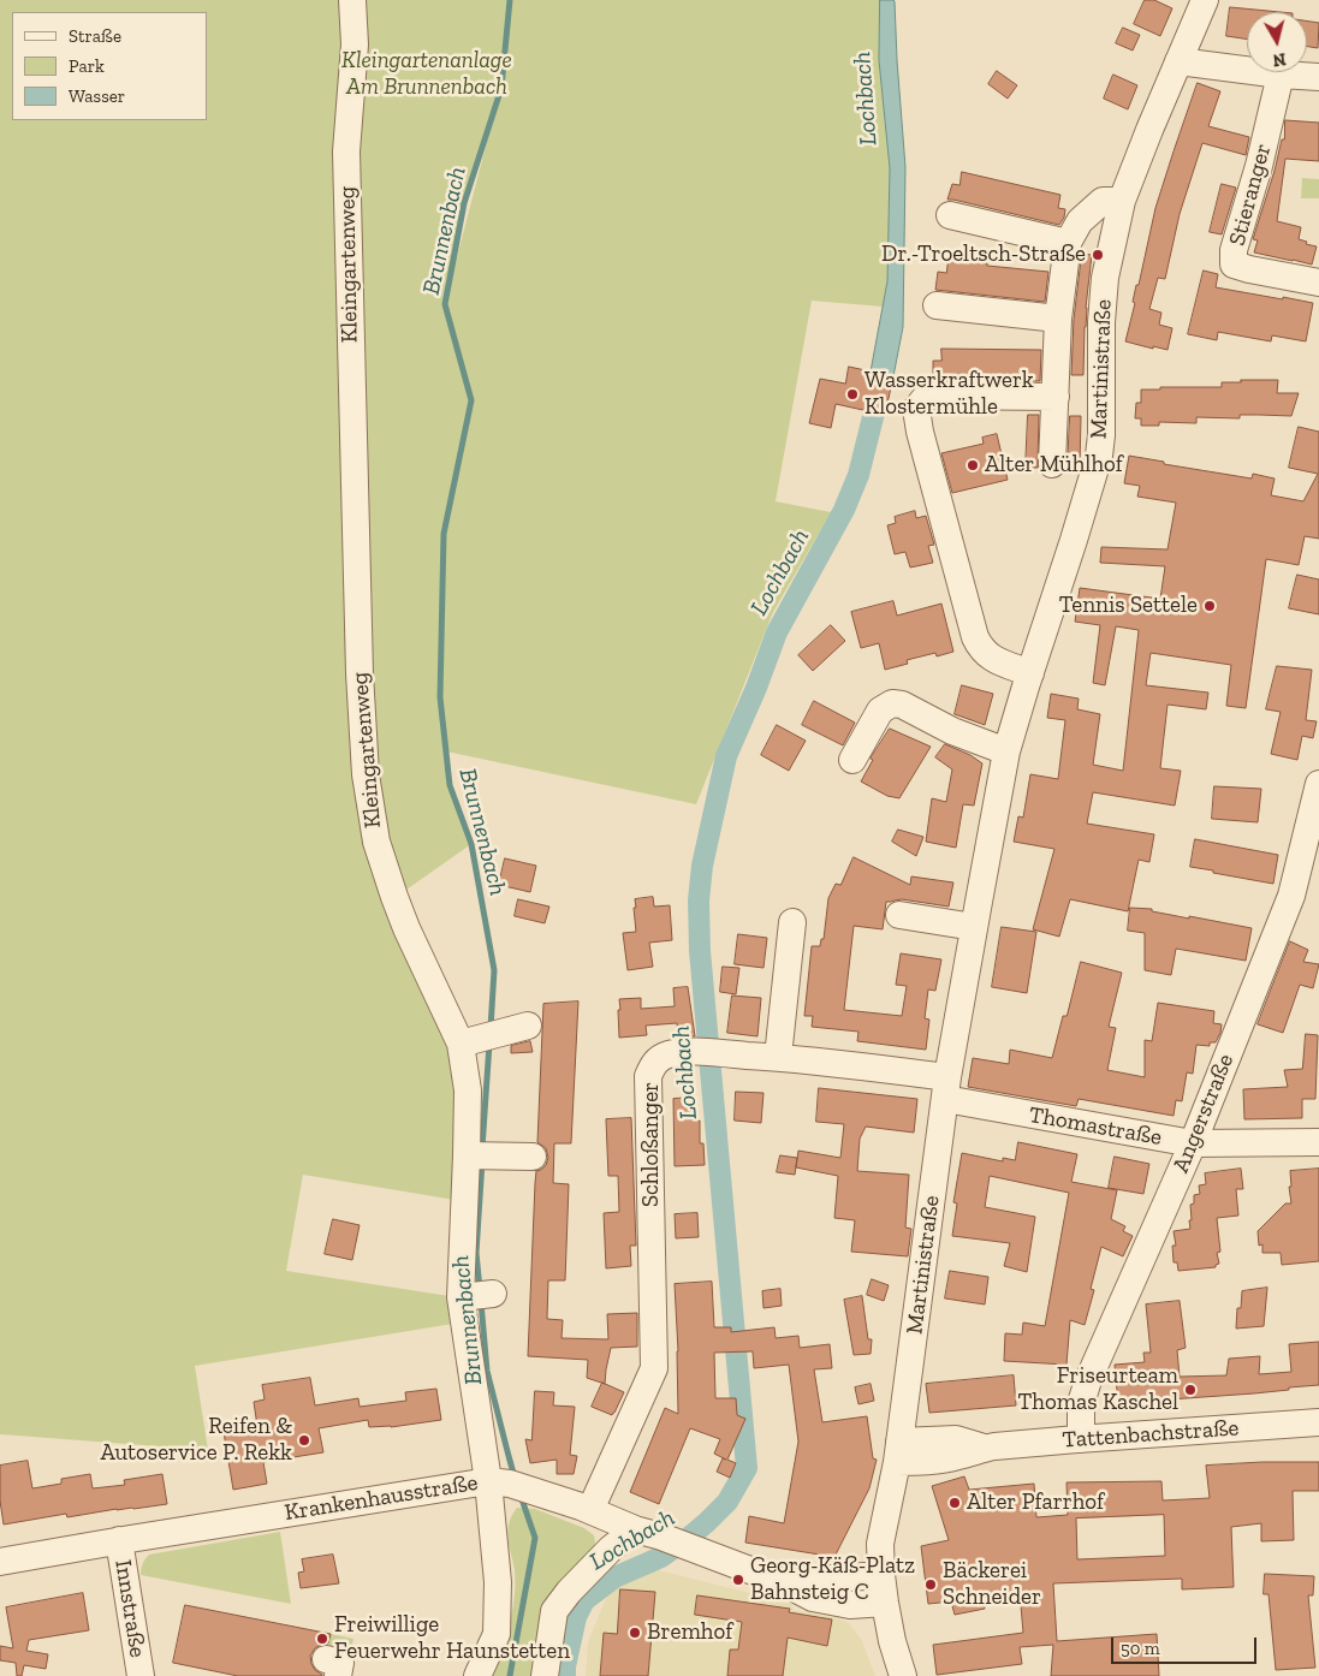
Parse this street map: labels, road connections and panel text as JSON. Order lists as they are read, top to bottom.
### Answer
{
  "streets": {
    "street": [
      "Stieranger",
      "Kleingartenweg",
      "Martinistraße",
      "Angerstraße",
      "Thomastraße",
      "Schloßanger",
      "Tattenbachstraße",
      "Krankenhausstraße",
      "Innstraße"
    ]
  },
  "crossings": [
    ["Kleingartenweg", "Krankenhausstraße"],
    ["Martinistraße", "Thomastraße"],
    ["Martinistraße", "Schloßanger"],
    ["Martinistraße", "Tattenbachstraße"],
    ["Martinistraße", "Krankenhausstraße"],
    ["Angerstraße", "Thomastraße"],
    ["Angerstraße", "Tattenbachstraße"],
    ["Thomastraße", "Schloßanger"],
    ["Schloßanger", "Krankenhausstraße"],
    ["Krankenhausstraße", "Innstraße"]
  ],
  "water": ["Lochbach", "Brunnenbach"],
  "parks": ["Kleingartenanlage Am Brunnenbach"],
  "places": [
    "Dr.-Troeltsch-Straße",
    "Wasserkraftwerk Klostermühle",
    "Alter Mühlhof",
    "Tennis Settele",
    "Friseurteam Thomas Kaschel",
    "Reifen & Autoservice P. Rekk",
    "Alter Pfarrhof",
    "Georg-Käß-Platz Bahnsteig C",
    "Bäckerei Schneider",
    "Bremhof",
    "Freiwillige Feuerwehr Haunstetten"
  ],
  "legend": ["Straße", "Park", "Wasser"],
  "scale_bar": "50 m",
  "north": "bottom"
}
